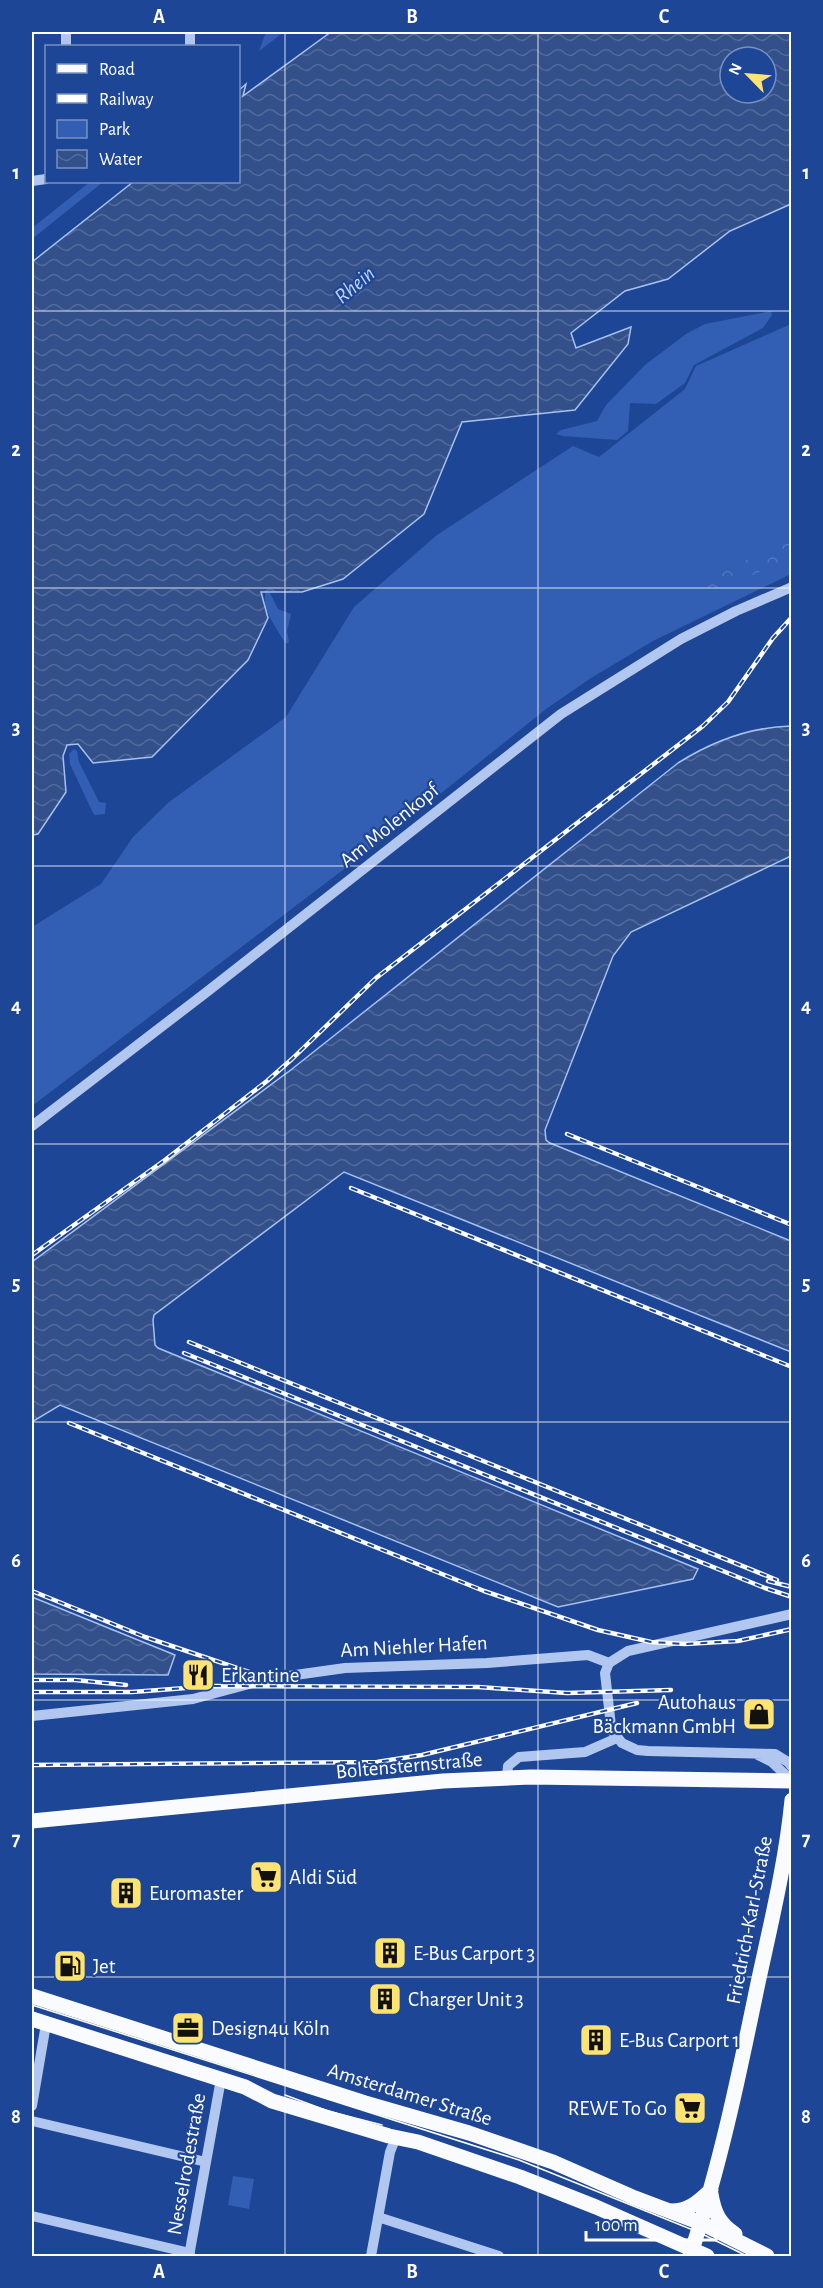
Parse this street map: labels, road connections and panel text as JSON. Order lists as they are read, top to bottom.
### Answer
{
  "streets": {
    "main road": ["Boltensternstraße", "Friedrich-Karl-Straße", "Amsterdamer Straße"],
    "street": ["Am Molenkopf", "Am Niehler Hafen", "Nesselrodestraße"]
  },
  "crossings": [
    ["Friedrich-Karl-Straße", "Amsterdamer Straße"],
    ["Amsterdamer Straße", "Nesselrodestraße"]
  ],
  "water": ["Rhein"],
  "places": {
    "restaurant": ["Erkantine"],
    "shop": ["Autohaus Bäckmann GmbH"],
    "supermarket": ["Aldi Süd", "REWE To Go"],
    "building": [
      "Euromaster",
      "E-Bus Carport 3",
      "Charger Unit 3",
      "E-Bus Carport 1"
    ],
    "fuel station": ["Jet"],
    "office": ["Design4u Köln"]
  },
  "legend": [
    "Road",
    "Railway",
    "Park",
    "Water"
  ],
  "scale_bar": "100 m",
  "north": "top left",
  "grid": {
    "columns": ["A", "B", "C"],
    "rows": [
      "1",
      "2",
      "3",
      "4",
      "5",
      "6",
      "7",
      "8"
    ]
  }
}
